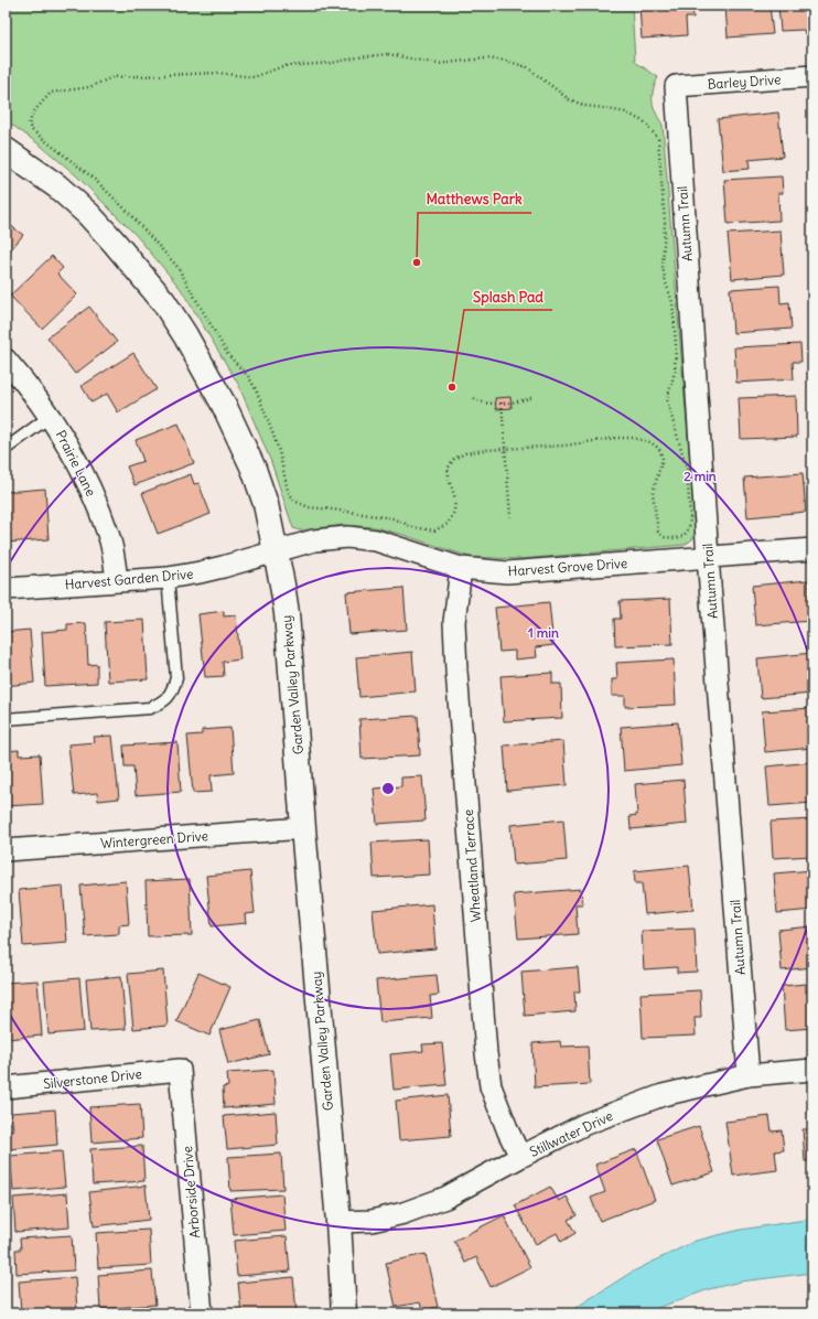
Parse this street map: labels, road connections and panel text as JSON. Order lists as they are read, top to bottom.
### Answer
{
  "streets": {
    "street": [
      "Barley Drive",
      "Autumn Trail",
      "Prairie Lane",
      "Harvest Grove Drive",
      "Harvest Garden Drive",
      "Garden Valley Parkway",
      "Wintergreen Drive",
      "Wheatland Terrace",
      "Silverstone Drive",
      "Stillwater Drive",
      "Arborside Drive"
    ]
  },
  "crossings": [
    ["Barley Drive", "Autumn Trail"],
    ["Autumn Trail", "Harvest Grove Drive"],
    ["Autumn Trail", "Stillwater Drive"],
    ["Prairie Lane", "Harvest Garden Drive"],
    ["Harvest Grove Drive", "Harvest Garden Drive"],
    ["Harvest Grove Drive", "Garden Valley Parkway"],
    ["Harvest Grove Drive", "Wheatland Terrace"],
    ["Harvest Garden Drive", "Garden Valley Parkway"],
    ["Garden Valley Parkway", "Wintergreen Drive"],
    ["Garden Valley Parkway", "Stillwater Drive"],
    ["Wheatland Terrace", "Stillwater Drive"],
    ["Silverstone Drive", "Arborside Drive"]
  ],
  "places": ["Matthews Park", "Splash Pad"],
  "rings": ["2 min", "1 min"]
}
